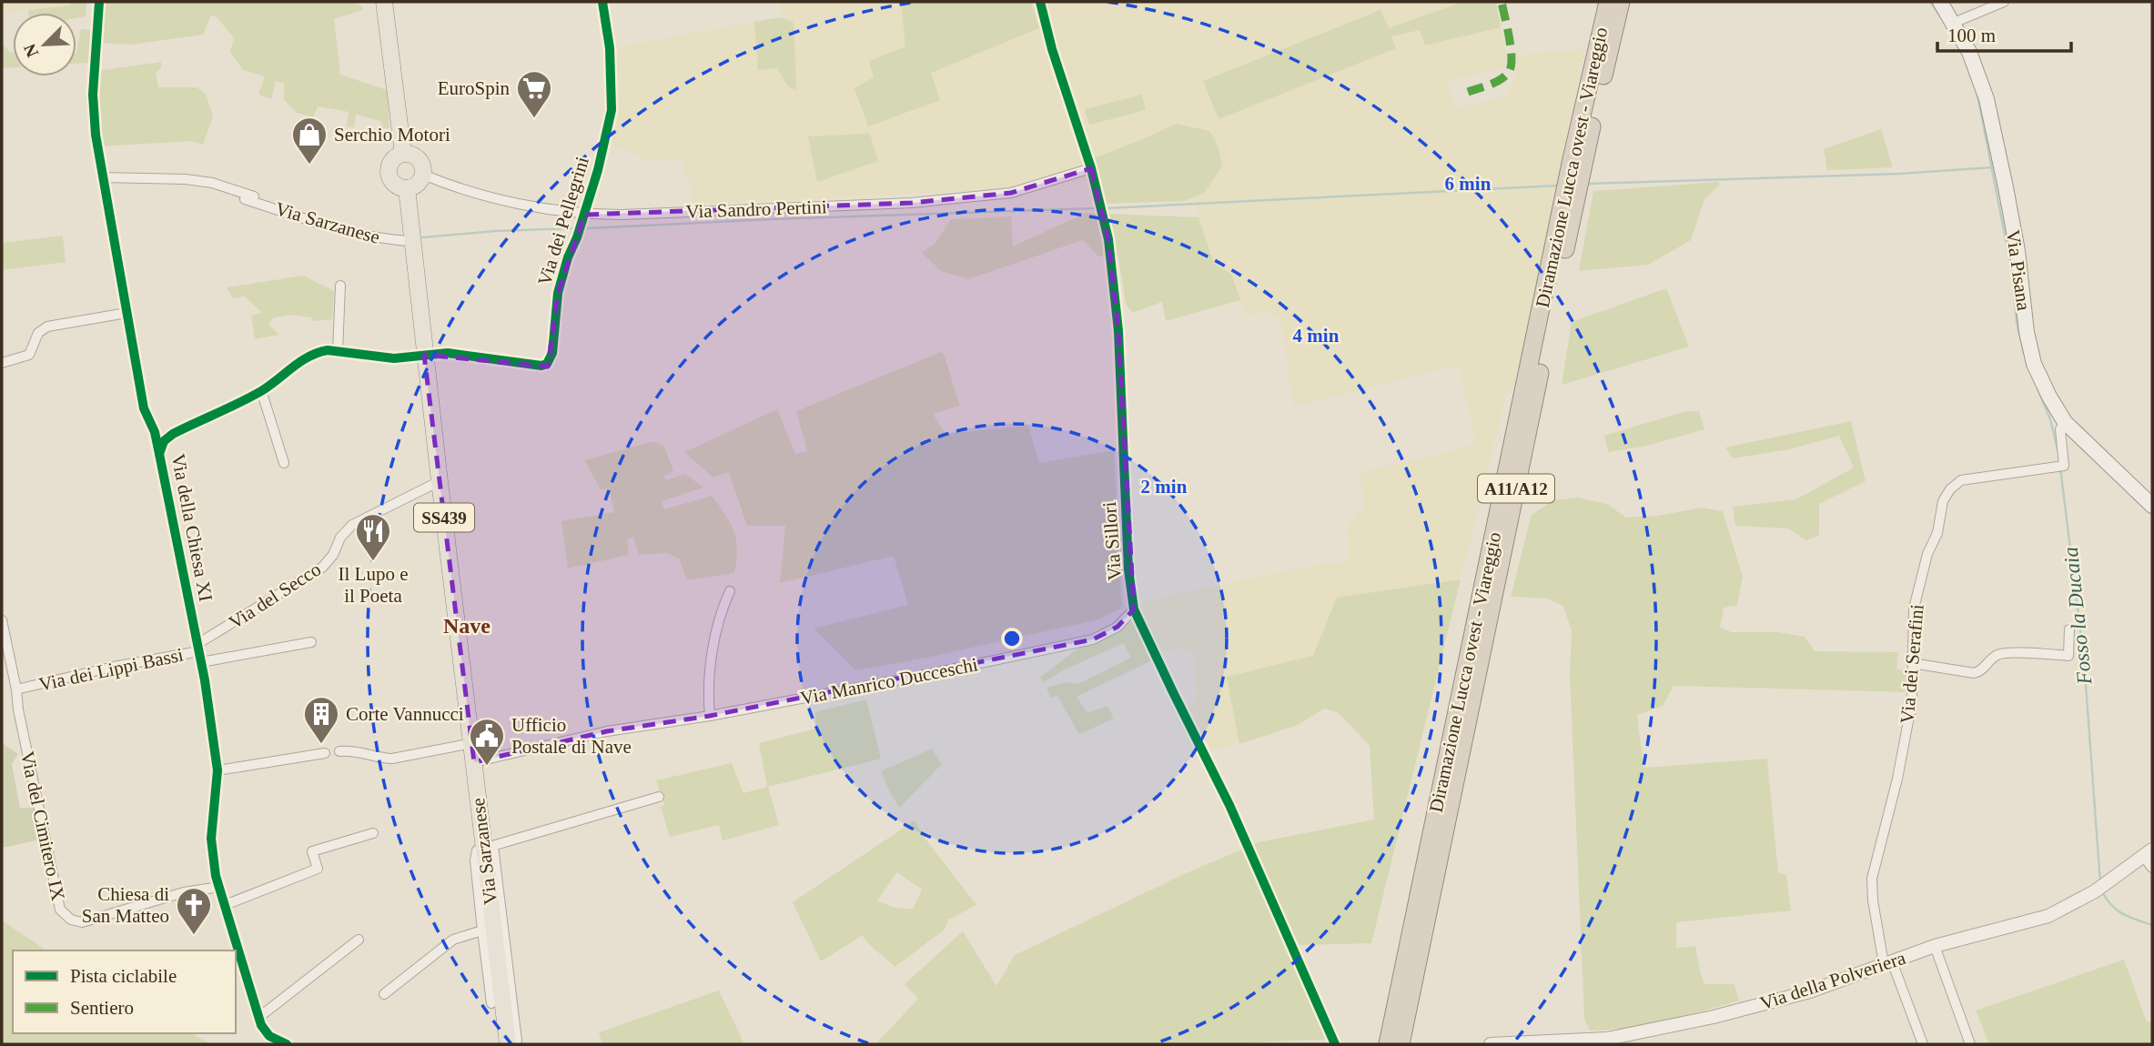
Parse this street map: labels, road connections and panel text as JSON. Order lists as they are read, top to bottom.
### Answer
{
  "streets": {
    "highway": ["Diramazione Lucca ovest - Viareggio", "A11/A12"],
    "main road": ["Via Sarzanese", "Via Pisana", "SS439"],
    "street": [
      "Via Sandro Pertini",
      "Via dei Pellegrini",
      "Via della Chiesa XI",
      "Via Sillori",
      "Via del Secco",
      "Via dei Serafini",
      "Via dei Lippi Bassi",
      "Via Manrico Ducceschi",
      "Via del Cimitero IX",
      "Via della Polveriera"
    ]
  },
  "crossings": [
    ["Via Sandro Pertini", "Via dei Pellegrini"],
    ["Via Sandro Pertini", "Via Sarzanese"],
    ["Via Sandro Pertini", "Via Sillori"],
    ["Via dei Pellegrini", "Via Sarzanese"],
    ["Via Sarzanese", "Via del Secco"],
    ["Via Sarzanese", "Via Manrico Ducceschi"],
    ["Via Pisana", "Via dei Serafini"],
    ["Via della Chiesa XI", "Via del Secco"],
    ["Via della Chiesa XI", "Via dei Lippi Bassi"],
    ["Via della Chiesa XI", "Via del Cimitero IX"],
    ["Via Sillori", "Via Manrico Ducceschi"],
    ["Via del Secco", "Via dei Lippi Bassi"],
    ["Via dei Serafini", "Via della Polveriera"],
    ["Via dei Lippi Bassi", "Via del Cimitero IX"]
  ],
  "districts": ["Nave"],
  "water": ["Fosso la Ducaia"],
  "places": {
    "supermarket": ["EuroSpin"],
    "shop": ["Serchio Motori"],
    "restaurant": ["Il Lupo e il Poeta"],
    "building": ["Corte Vannucci"],
    "public building": ["Ufficio Postale di Nave"],
    "church": ["Chiesa di San Matteo"]
  },
  "legend": ["Pista ciclabile", "Sentiero"],
  "scale_bar": "100 m",
  "north": "bottom left",
  "rings": ["6 min", "4 min", "2 min"]
}
